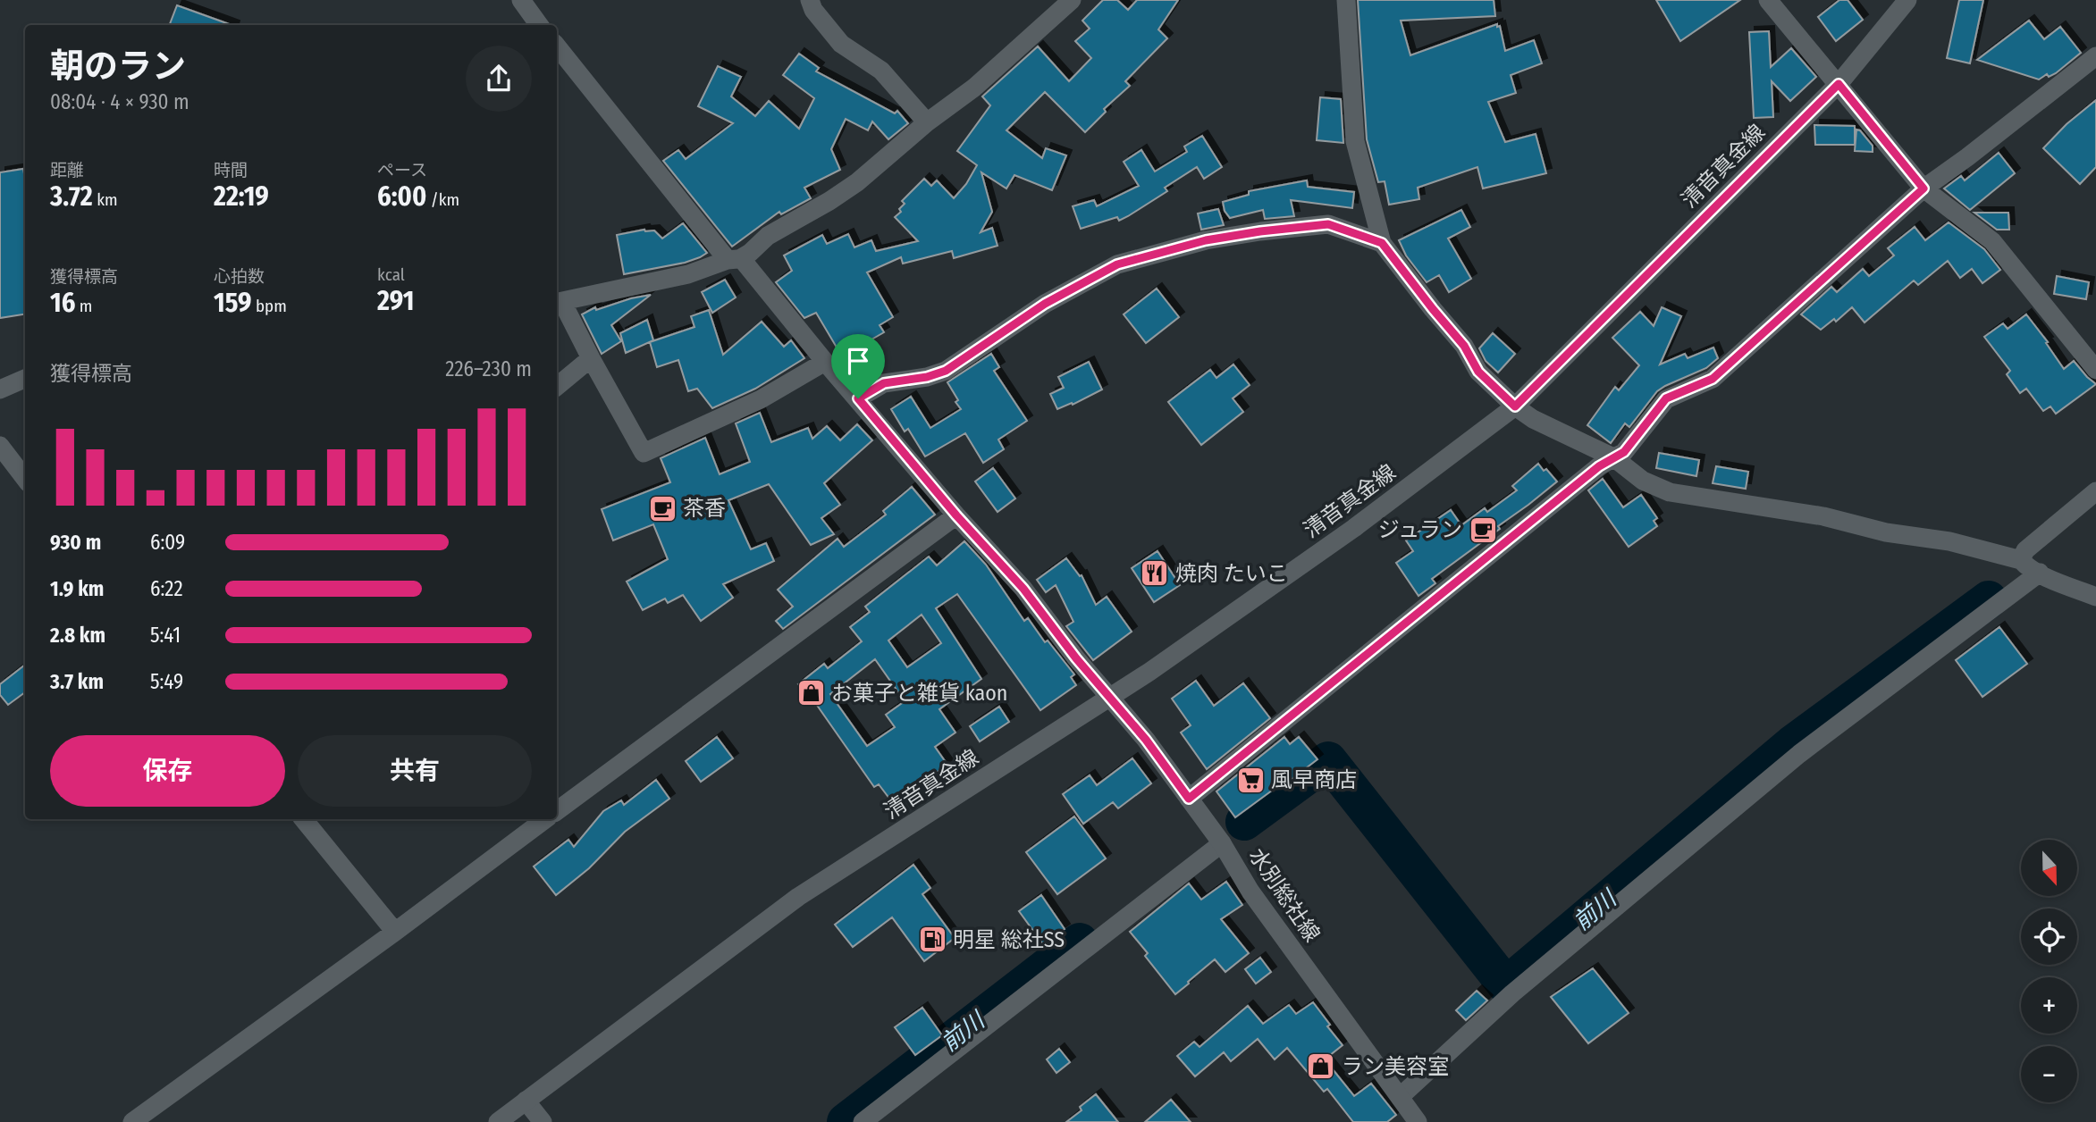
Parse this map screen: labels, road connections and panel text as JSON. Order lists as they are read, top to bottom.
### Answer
{
  "streets": {
    "street": ["清音真金線", "水別総社線"]
  },
  "crossings": [
    ["清音真金線", "水別総社線"]
  ],
  "water": ["前川"],
  "places": {
    "cafe": ["茶香", "ジュラン"],
    "restaurant": ["焼肉 たいこ"],
    "shop": ["お菓子と雑貨 kaon", "ラン美容室"],
    "supermarket": ["風早商店"],
    "fuel station": ["明星 総社SS"]
  },
  "north": "bottom",
  "page": {
    "heading": ["朝のラン", "08:04 · 4 × 930 m"],
    "stats": [
      ["距離", "3.72 km"],
      ["時間", "22:19"],
      ["ペース", "6:00 /km"],
      ["獲得標高", "16 m"],
      ["心拍数", "159 bpm"],
      ["kcal", "291"]
    ],
    "chart": ["獲得標高", "226–230 m"],
    "list": [
      {
        "name": "930 m",
        "note": "6:09"
      },
      {
        "name": "1.9 km",
        "note": "6:22"
      },
      {
        "name": "2.8 km",
        "note": "5:41"
      },
      {
        "name": "3.7 km",
        "note": "5:49"
      }
    ],
    "buttons": ["保存", "共有"],
    "map_buttons": ["+", "−"]
  }
}
